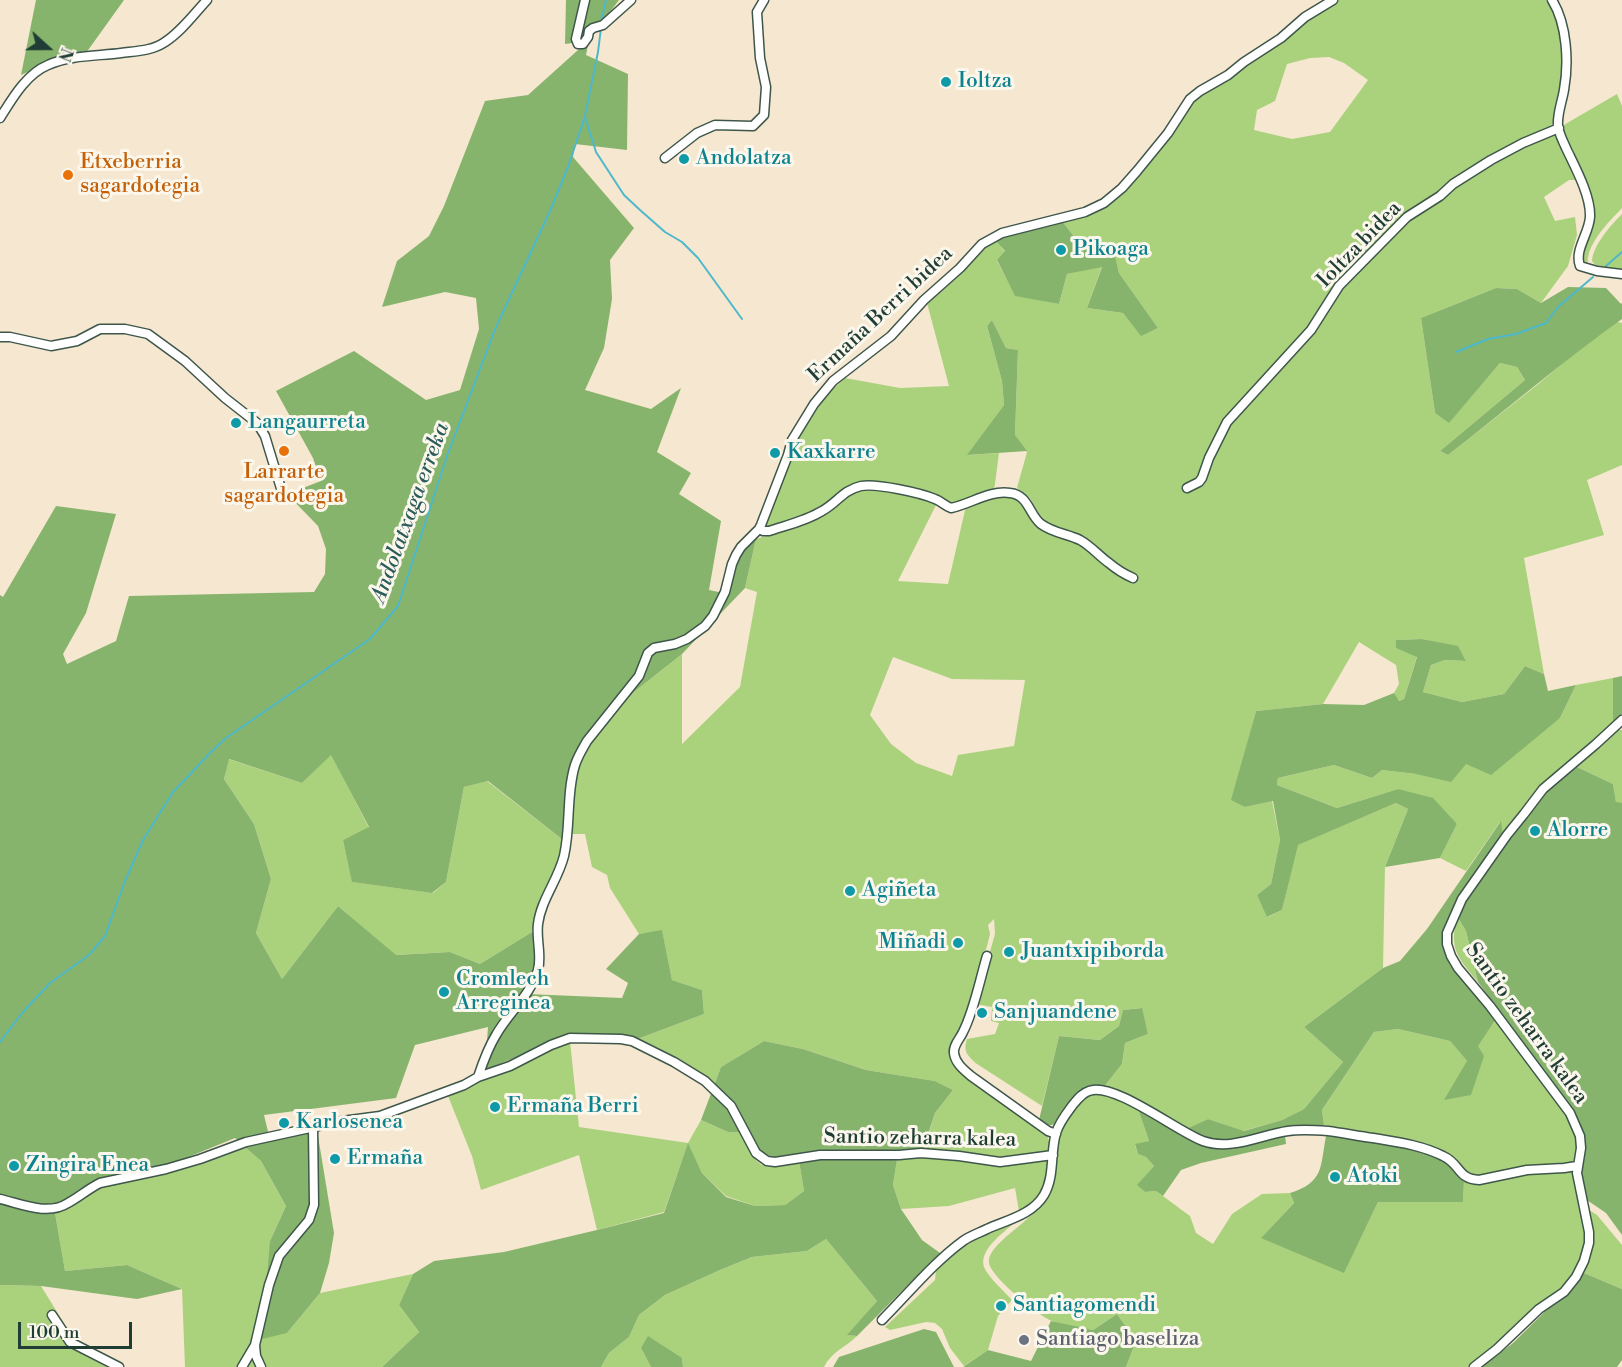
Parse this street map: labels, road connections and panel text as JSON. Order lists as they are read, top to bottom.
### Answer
{
  "streets": {
    "street": ["Ioltza bidea", "Ermaña Berri bidea", "Santio zeharra kalea"]
  },
  "water": ["Andolatxaga erreka"],
  "places": [
    "Ioltza",
    "Andolatza",
    "Etxeberria sagardotegia",
    "Pikoaga",
    "Langaurreta",
    "Larrarte sagardotegia",
    "Kaxkarre",
    "Alorre",
    "Agiñeta",
    "Miñadi",
    "Juantxipiborda",
    "Cromlech Arreginea",
    "Sanjuandene",
    "Ermaña Berri",
    "Karlosenea",
    "Ermaña",
    "Zingira Enea",
    "Atoki",
    "Santiagomendi",
    "Santiago baseliza"
  ],
  "scale_bar": "100 m",
  "north": "right"
}
